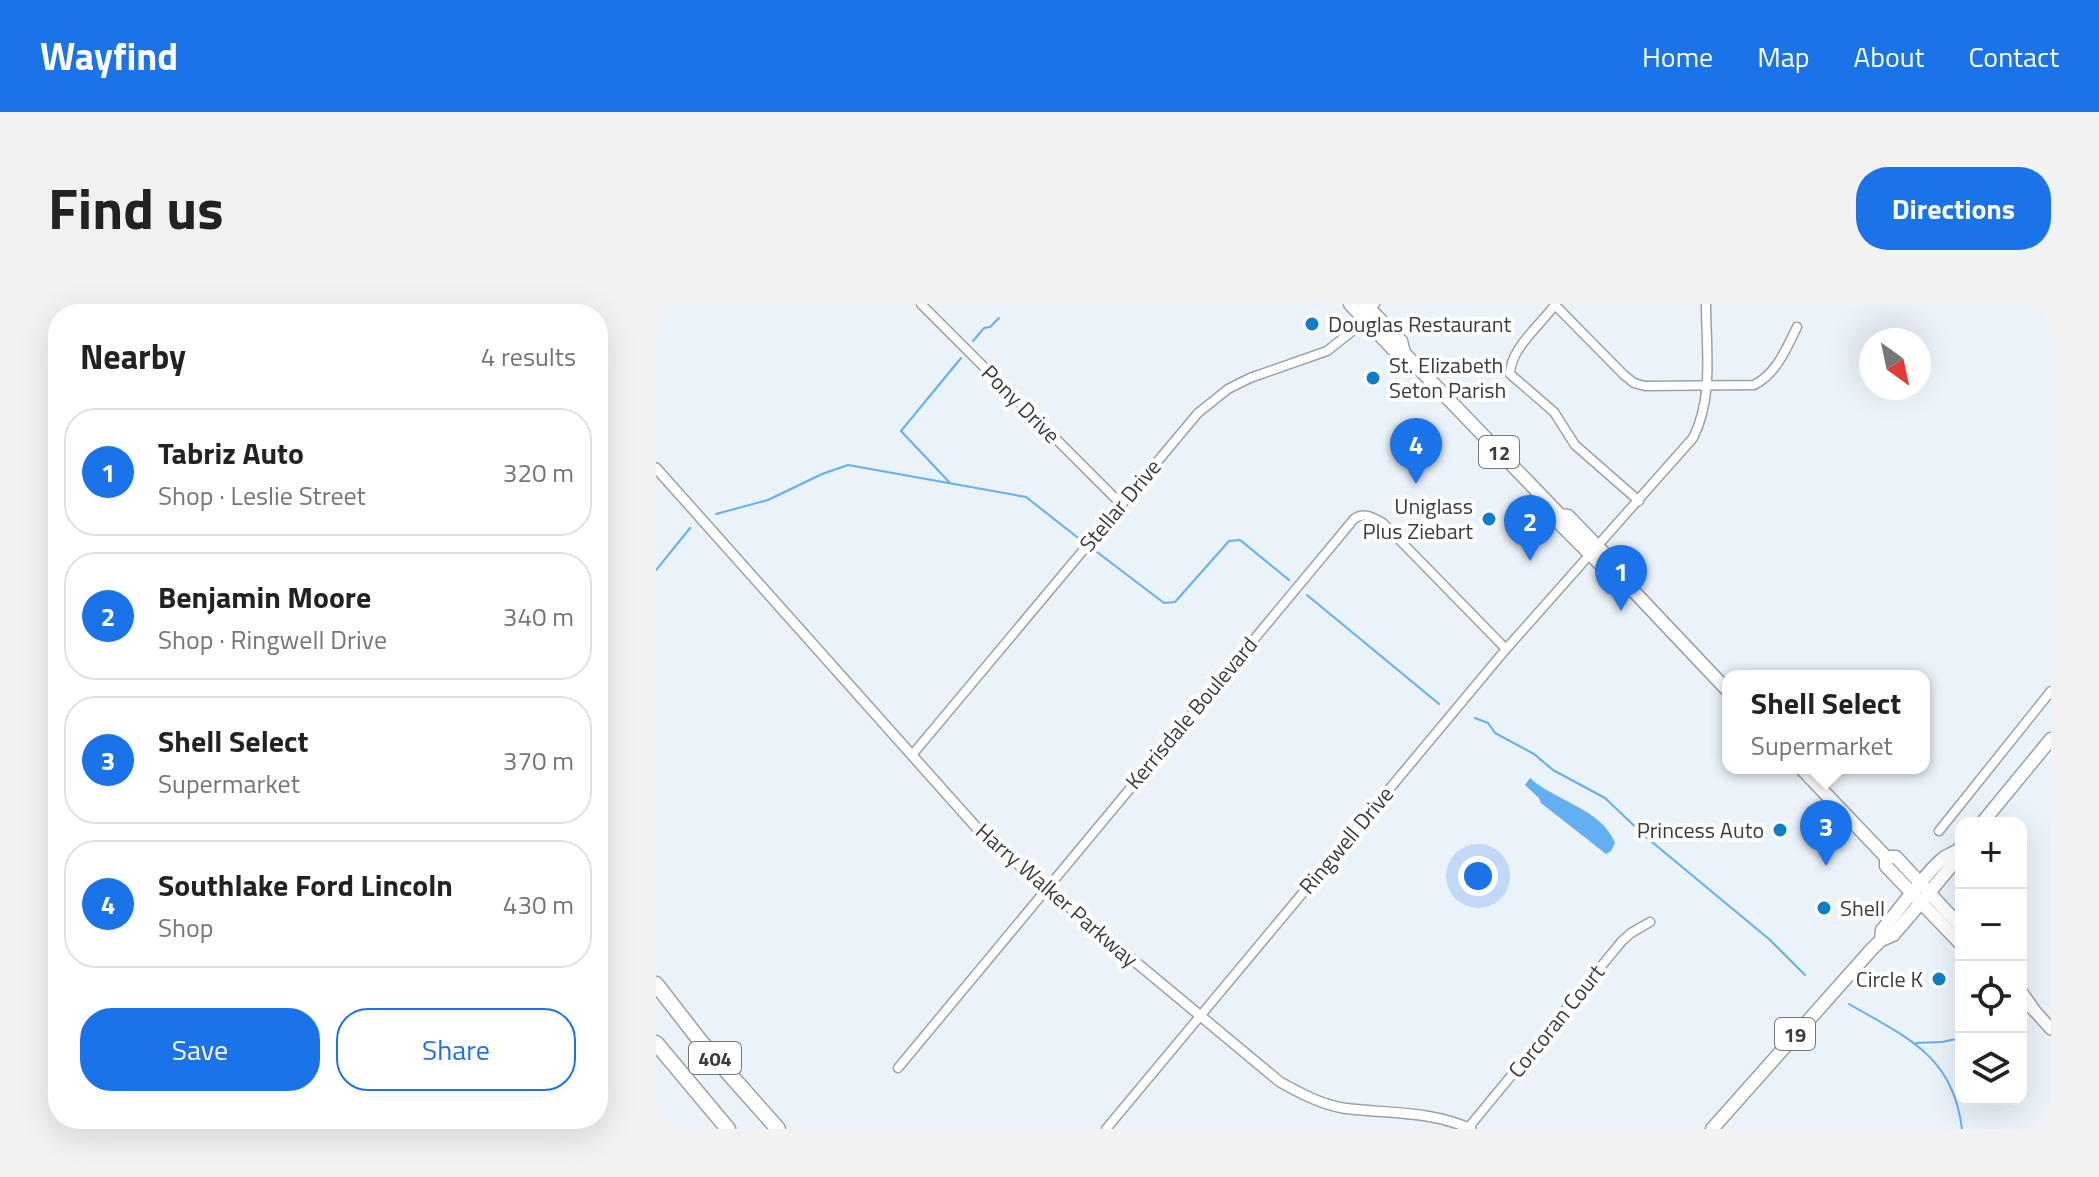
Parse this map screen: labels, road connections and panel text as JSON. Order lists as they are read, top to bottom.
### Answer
{
  "streets": {
    "highway": ["404"],
    "main road": ["12", "19"],
    "street": [
      "Pony Drive",
      "Stellar Drive",
      "Kerrisdale Boulevard",
      "Ringwell Drive",
      "Harry Walker Parkway",
      "Corcoran Court"
    ]
  },
  "crossings": [
    ["Pony Drive", "Stellar Drive"],
    ["12", "Stellar Drive"],
    ["12", "Ringwell Drive"],
    ["Stellar Drive", "Harry Walker Parkway"],
    ["Kerrisdale Boulevard", "Ringwell Drive"],
    ["Kerrisdale Boulevard", "Harry Walker Parkway"],
    ["Ringwell Drive", "Harry Walker Parkway"],
    ["Harry Walker Parkway", "Corcoran Court"]
  ],
  "places": [
    "Douglas Restaurant",
    "St. Elizabeth Seton Parish",
    "Uniglass Plus Ziebart",
    "Princess Auto",
    "Shell",
    "Circle K"
  ],
  "north": "bottom right",
  "page": {
    "header": "Wayfind",
    "nav": [
      "Home",
      "Map",
      "About",
      "Contact"
    ],
    "title": "Find us",
    "buttons": [
      "Directions",
      ["Save", "Share"]
    ],
    "heading": ["Nearby", "4 results"],
    "list": [
      {
        "mark": "1",
        "name": "Tabriz Auto",
        "note": "Shop · Leslie Street",
        "value": "320 m"
      },
      {
        "mark": "2",
        "name": "Benjamin Moore",
        "note": "Shop · Ringwell Drive",
        "value": "340 m"
      },
      {
        "mark": "3",
        "name": "Shell Select",
        "note": "Supermarket",
        "value": "370 m"
      },
      {
        "mark": "4",
        "name": "Southlake Ford Lincoln",
        "note": "Shop",
        "value": "430 m"
      }
    ],
    "pins": [
      "4",
      "2",
      "1",
      "3"
    ],
    "popup": ["Shell Select", "Supermarket"],
    "map_buttons": ["+", "−"]
  }
}
